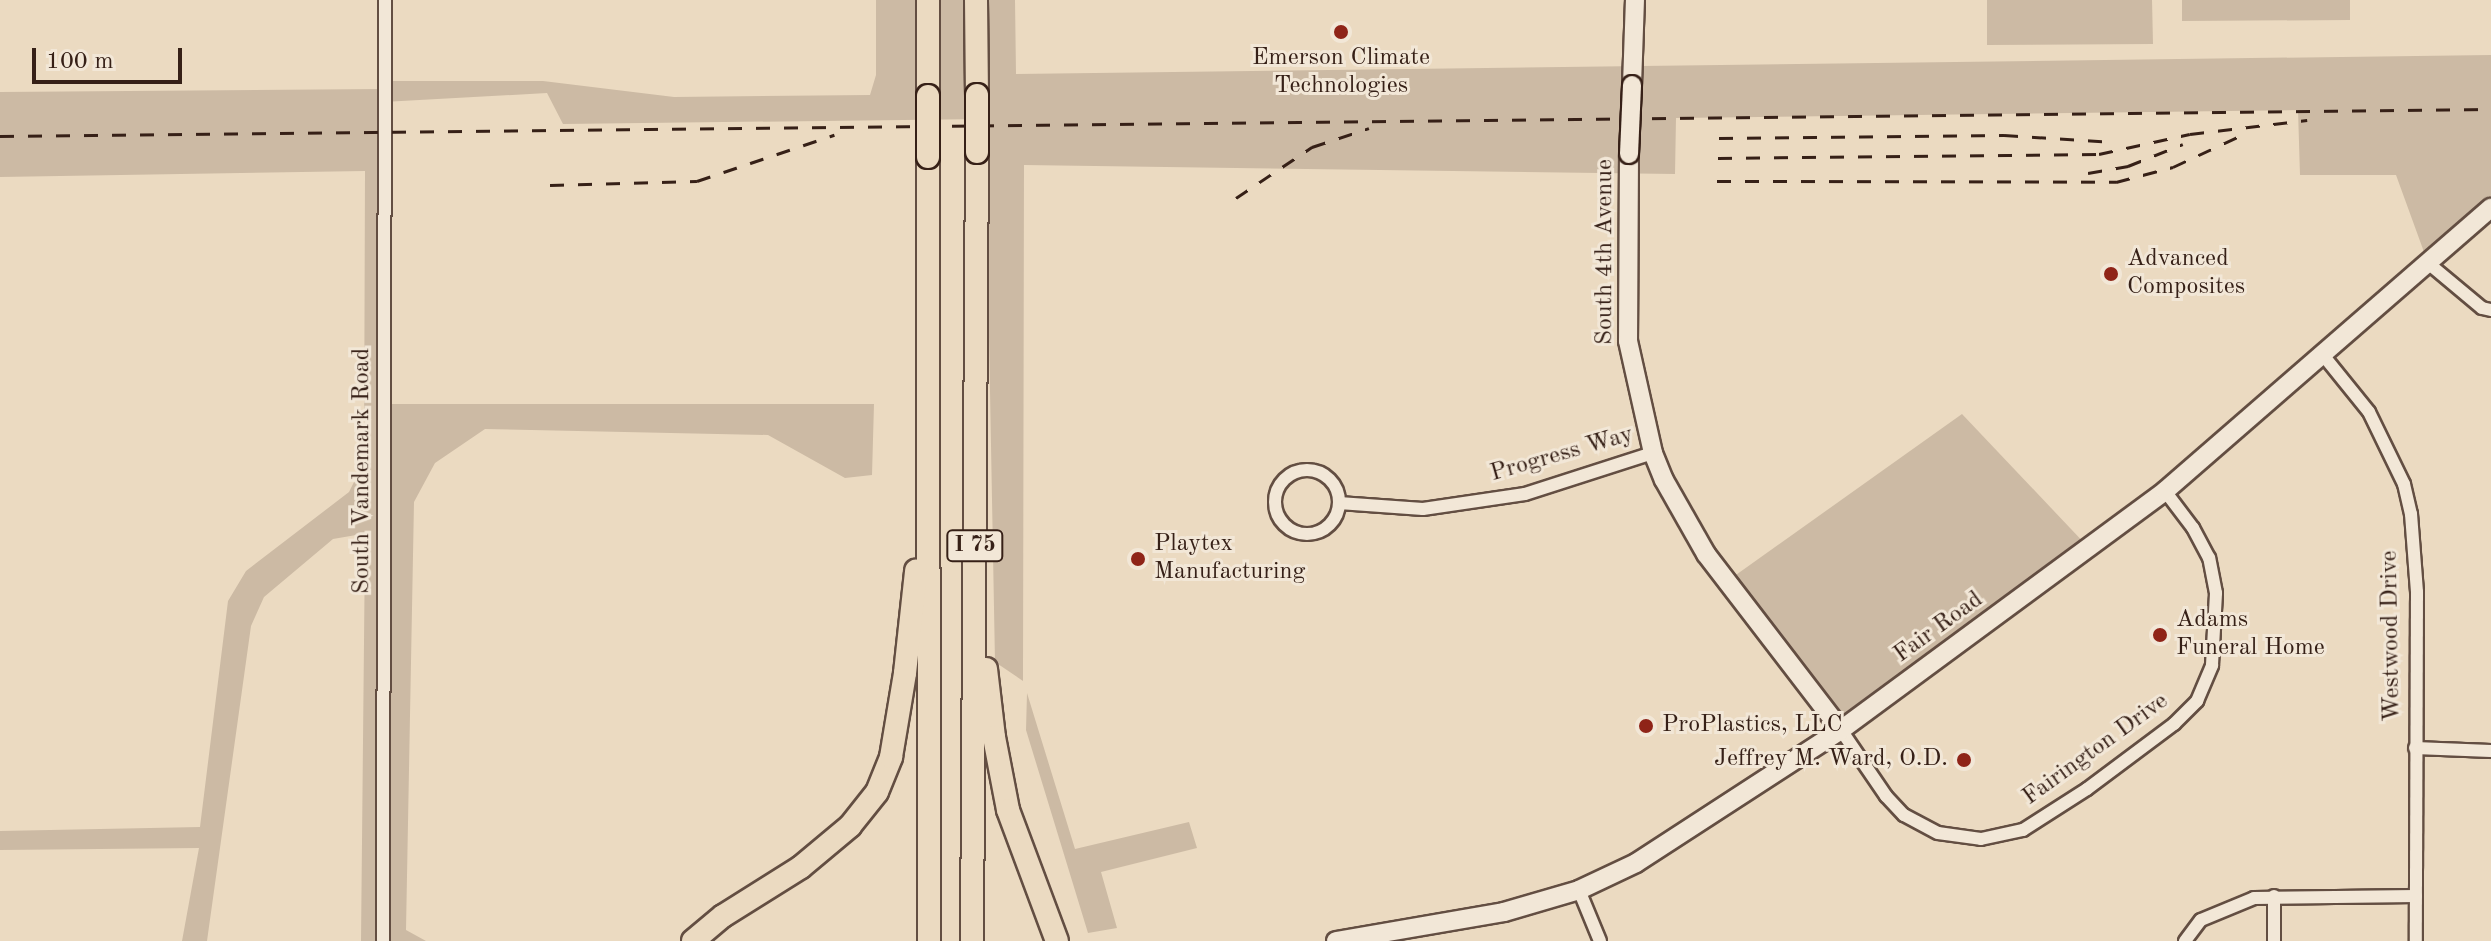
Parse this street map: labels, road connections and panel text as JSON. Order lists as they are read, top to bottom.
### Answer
{
  "streets": {
    "highway": ["I 75"],
    "main road": ["South 4th Avenue", "Fair Road"],
    "street": [
      "Progress Way",
      "South Vandemark Road",
      "Westwood Drive",
      "Fairington Drive"
    ]
  },
  "crossings": [
    ["South 4th Avenue", "Progress Way"],
    ["South 4th Avenue", "Fair Road"],
    ["South 4th Avenue", "Fairington Drive"],
    ["Fair Road", "Westwood Drive"],
    ["Fair Road", "Fairington Drive"]
  ],
  "places": [
    "Emerson Climate Technologies",
    "Advanced Composites",
    "Playtex Manufacturing",
    "Adams Funeral Home",
    "ProPlastics, LLC",
    "Jeffrey M. Ward, O.D."
  ],
  "scale_bar": "100 m"
}
